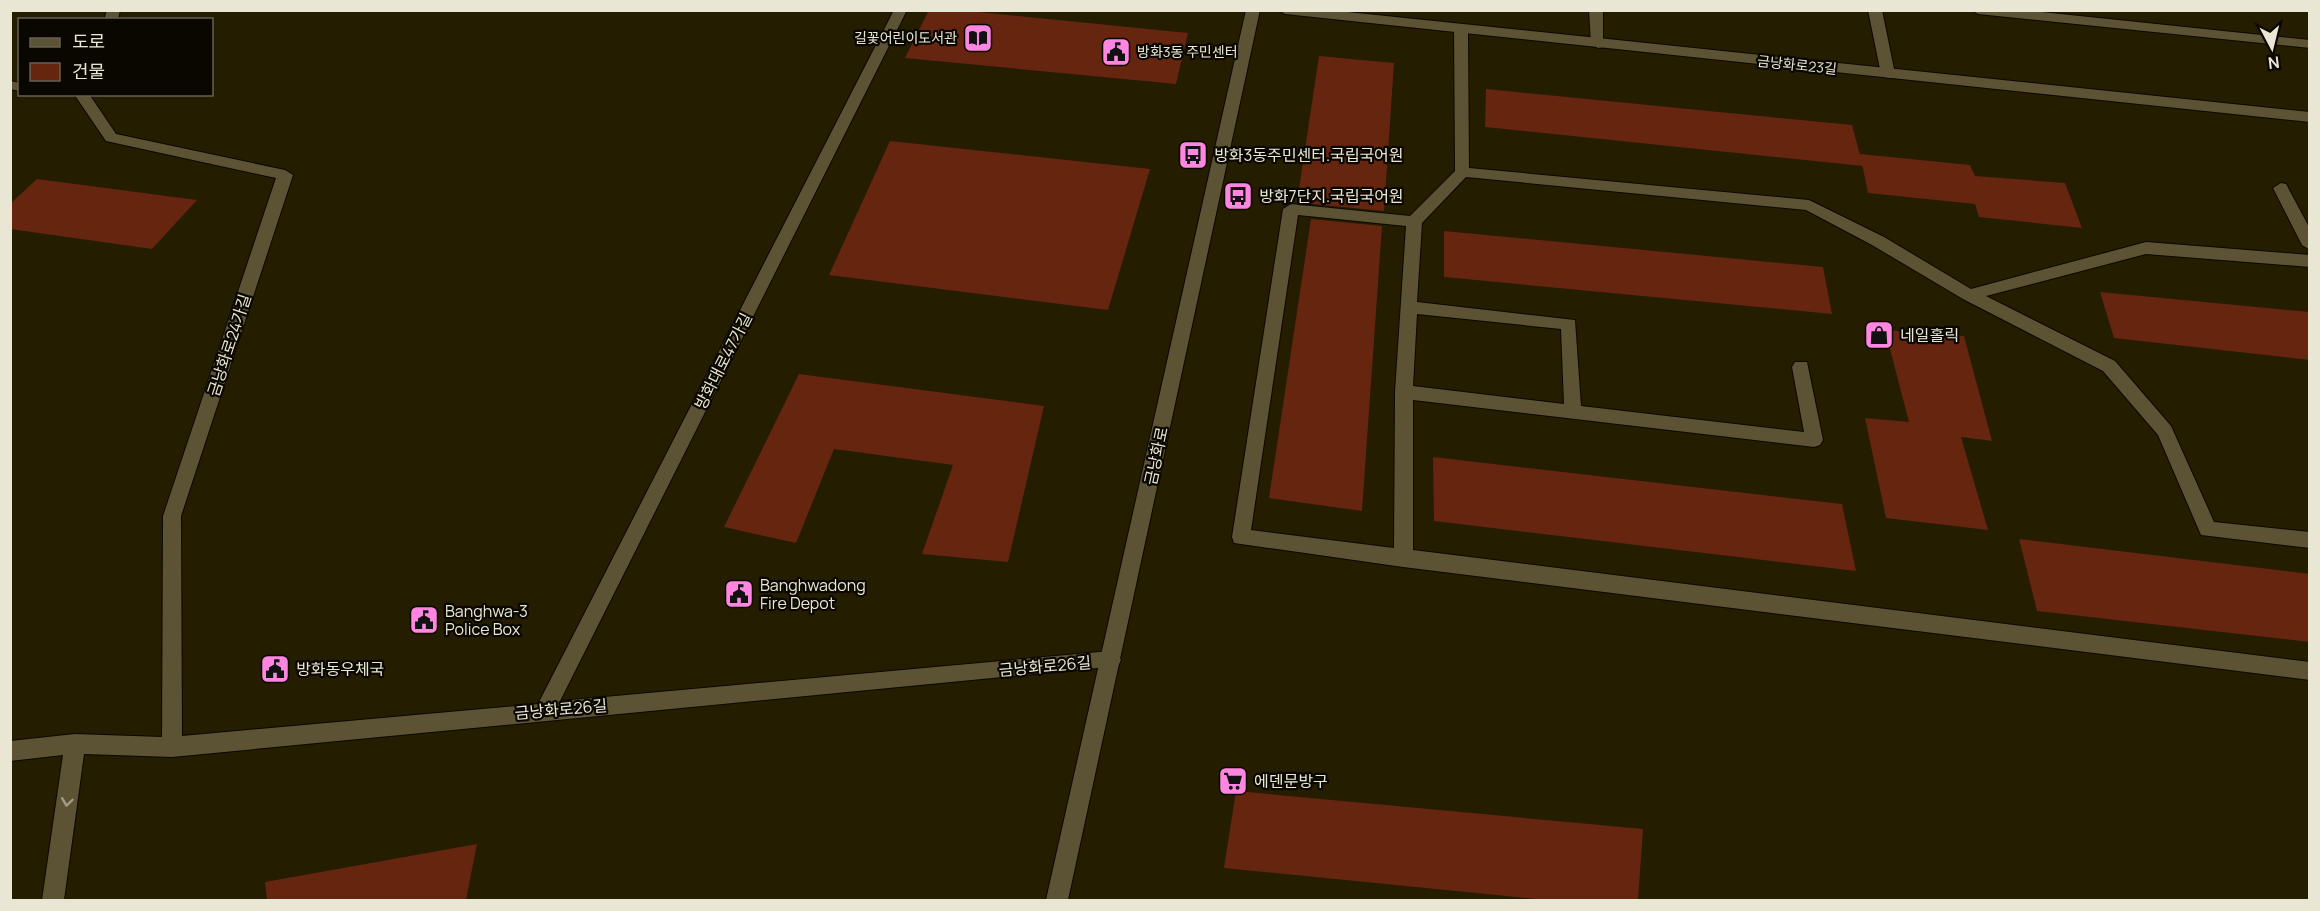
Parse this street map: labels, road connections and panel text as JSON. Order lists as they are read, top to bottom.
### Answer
{
  "streets": {
    "street": [
      "금낭화로23길",
      "금낭화로24가길",
      "방화대로47가길",
      "금낭화로",
      "금낭화로26길"
    ]
  },
  "crossings": [
    ["금낭화로24가길", "금낭화로26길"],
    ["방화대로47가길", "금낭화로26길"],
    ["금낭화로", "금낭화로26길"]
  ],
  "places": {
    "library": ["길꽃어린이도서관"],
    "public building": [
      "방화3동 주민센터",
      "Banghwadong Fire Depot",
      "Banghwa-3 Police Box",
      "방화동우체국"
    ],
    "bus stop": ["방화3동주민센터.국립국어원", "방화7단지.국립국어원"],
    "shop": ["네일홀릭"],
    "supermarket": ["에덴문방구"]
  },
  "legend": ["도로", "건물"],
  "north": "bottom"
}
